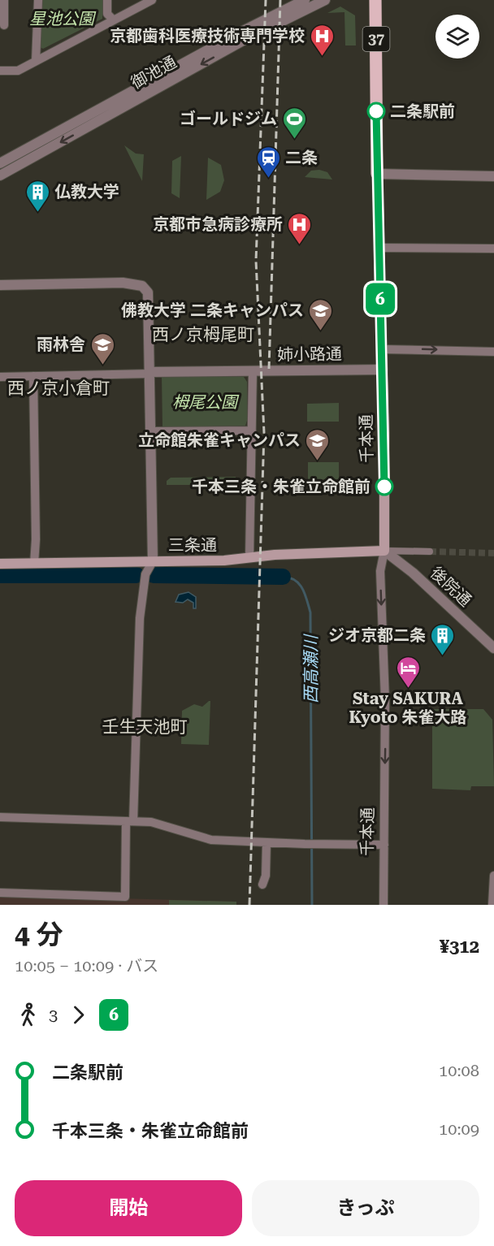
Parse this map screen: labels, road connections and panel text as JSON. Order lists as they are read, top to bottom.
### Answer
{
  "streets": {
    "main road": ["37", "千本通", "三条通"],
    "street": ["御池通", "姉小路通", "後院通"]
  },
  "crossings": [
    ["姉小路通", "千本通"],
    ["千本通", "三条通"],
    ["千本通", "後院通"],
    ["三条通", "後院通"]
  ],
  "districts": ["西ノ京栂尾町", "西ノ京小倉町", "壬生天池町"],
  "water": ["西高瀬川"],
  "parks": ["星池公園", "栂尾公園"],
  "places": {
    "hospital": ["京都歯科医療技術専門学校", "京都市急病診療所"],
    "other": ["二条駅前", "千本三条・朱雀立命館前"],
    "sports": ["ゴールドジム"],
    "station": ["二条"],
    "building": ["仏教大学", "ジオ京都二条"],
    "school or university": ["佛教大学 二条キャンパス", "雨林舎", "立命館朱雀キャンパス"],
    "hotel": ["Stay SAKURA Kyoto 朱雀大路"]
  },
  "lines": ["bus line 6"],
  "page": {
    "on_map": "6",
    "heading": ["4 分", "10:05 – 10:09 · バス", "¥312"],
    "legs": ["3", "6"],
    "list": [
      {
        "name": "二条駅前",
        "value": "10:08"
      },
      {
        "name": "千本三条・朱雀立命館前",
        "value": "10:09"
      }
    ],
    "buttons": ["開始", "きっぷ"]
  }
}
